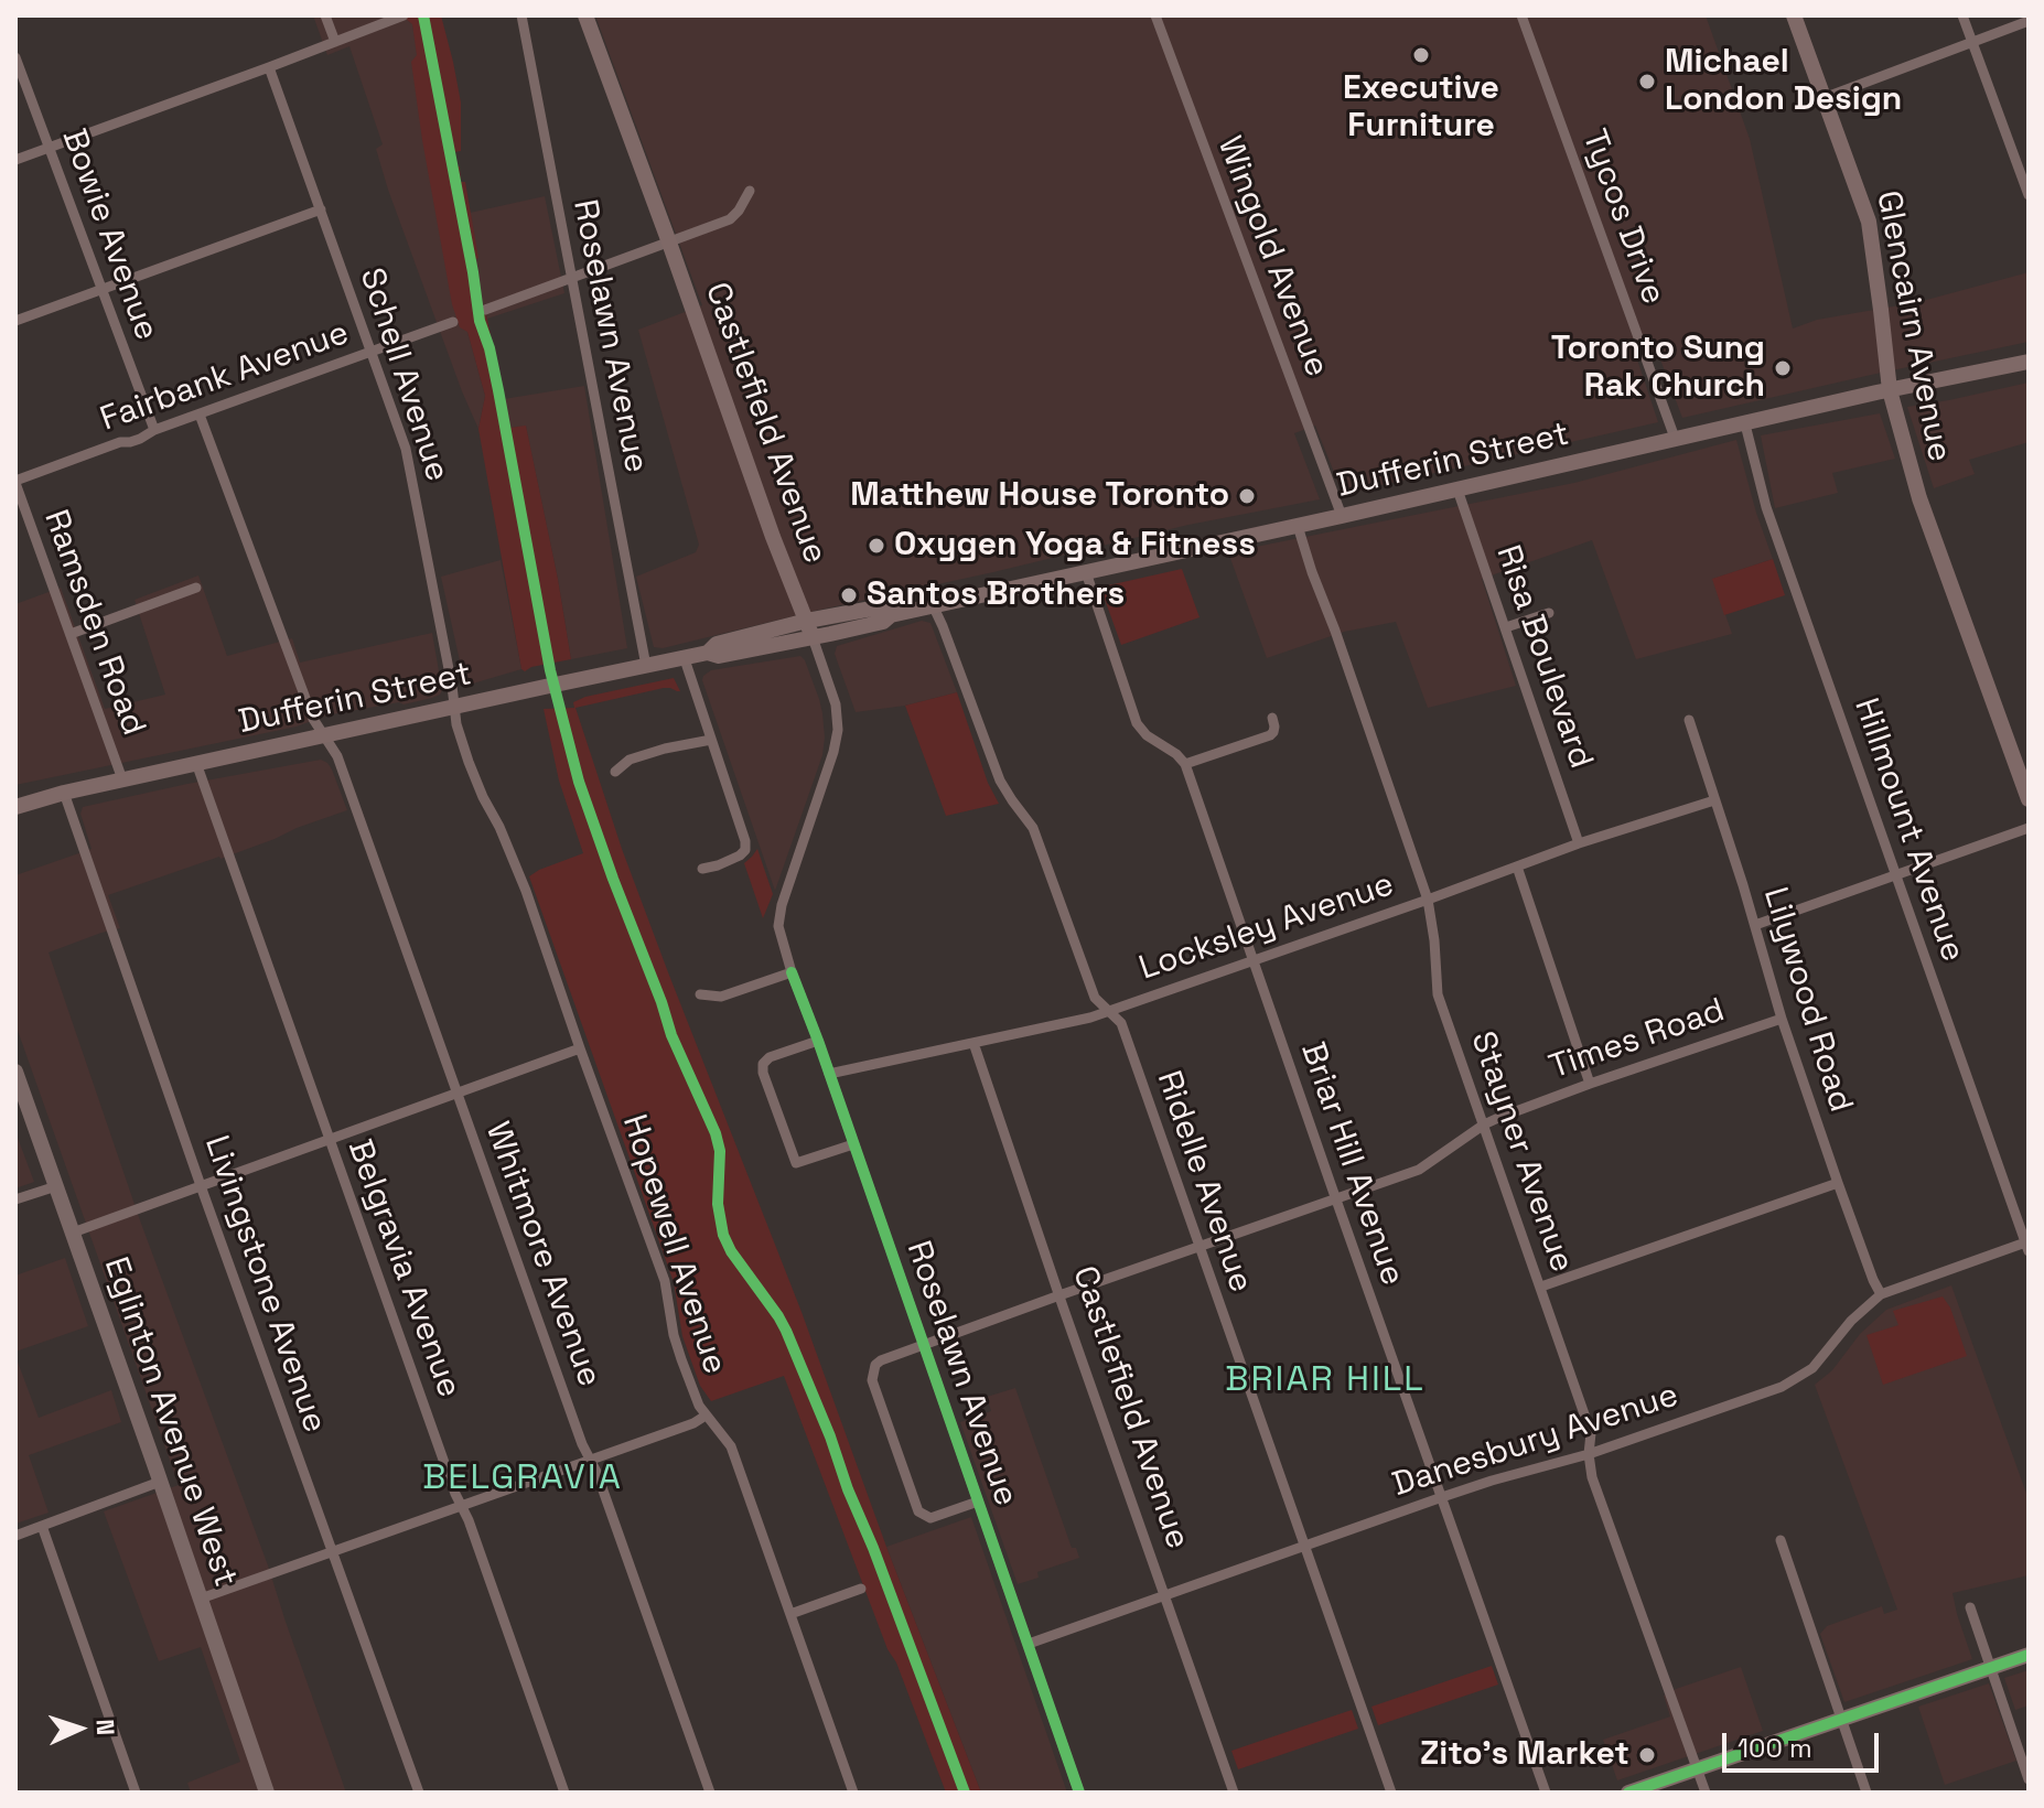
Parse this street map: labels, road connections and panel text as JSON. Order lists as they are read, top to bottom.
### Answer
{
  "streets": {
    "main road": [
      "Glencairn Avenue",
      "Castlefield Avenue",
      "Dufferin Street",
      "Eglinton Avenue West"
    ],
    "street": [
      "Tycos Drive",
      "Bowie Avenue",
      "Wingold Avenue",
      "Roselawn Avenue",
      "Schell Avenue",
      "Fairbank Avenue",
      "Ramsden Road",
      "Risa Boulevard",
      "Hillmount Avenue",
      "Locksley Avenue",
      "Lilywood Road",
      "Times Road",
      "Stayner Avenue",
      "Briar Hill Avenue",
      "Ridelle Avenue",
      "Hopewell Avenue",
      "Whitmore Avenue",
      "Belgravia Avenue",
      "Livingstone Avenue",
      "Danesbury Avenue"
    ]
  },
  "crossings": [
    ["Tycos Drive", "Dufferin Street"],
    ["Bowie Avenue", "Fairbank Avenue"],
    ["Wingold Avenue", "Dufferin Street"],
    ["Glencairn Avenue", "Dufferin Street"],
    ["Roselawn Avenue", "Castlefield Avenue"],
    ["Roselawn Avenue", "Dufferin Street"],
    ["Roselawn Avenue", "Locksley Avenue"],
    ["Roselawn Avenue", "Times Road"],
    ["Roselawn Avenue", "Danesbury Avenue"],
    ["Schell Avenue", "Fairbank Avenue"],
    ["Schell Avenue", "Dufferin Street"],
    ["Schell Avenue", "Hopewell Avenue"],
    ["Fairbank Avenue", "Ramsden Road"],
    ["Castlefield Avenue", "Dufferin Street"],
    ["Castlefield Avenue", "Locksley Avenue"],
    ["Castlefield Avenue", "Times Road"],
    ["Castlefield Avenue", "Danesbury Avenue"],
    ["Dufferin Street", "Ramsden Road"],
    ["Dufferin Street", "Risa Boulevard"],
    ["Dufferin Street", "Hillmount Avenue"],
    ["Dufferin Street", "Stayner Avenue"],
    ["Dufferin Street", "Ridelle Avenue"],
    ["Dufferin Street", "Hopewell Avenue"],
    ["Dufferin Street", "Whitmore Avenue"],
    ["Dufferin Street", "Belgravia Avenue"],
    ["Dufferin Street", "Livingstone Avenue"],
    ["Risa Boulevard", "Locksley Avenue"],
    ["Hillmount Avenue", "Danesbury Avenue"],
    ["Locksley Avenue", "Lilywood Road"],
    ["Locksley Avenue", "Stayner Avenue"],
    ["Locksley Avenue", "Briar Hill Avenue"],
    ["Locksley Avenue", "Ridelle Avenue"],
    ["Lilywood Road", "Times Road"],
    ["Lilywood Road", "Danesbury Avenue"],
    ["Times Road", "Stayner Avenue"],
    ["Times Road", "Briar Hill Avenue"],
    ["Times Road", "Ridelle Avenue"],
    ["Stayner Avenue", "Danesbury Avenue"],
    ["Briar Hill Avenue", "Danesbury Avenue"],
    ["Ridelle Avenue", "Danesbury Avenue"]
  ],
  "districts": ["BRIAR HILL", "BELGRAVIA"],
  "places": [
    "Executive Furniture",
    "Michael London Design",
    "Toronto Sung Rak Church",
    "Matthew House Toronto",
    "Oxygen Yoga & Fitness",
    "Santos Brothers",
    "Zito's Market"
  ],
  "scale_bar": "100 m",
  "north": "right"
}
